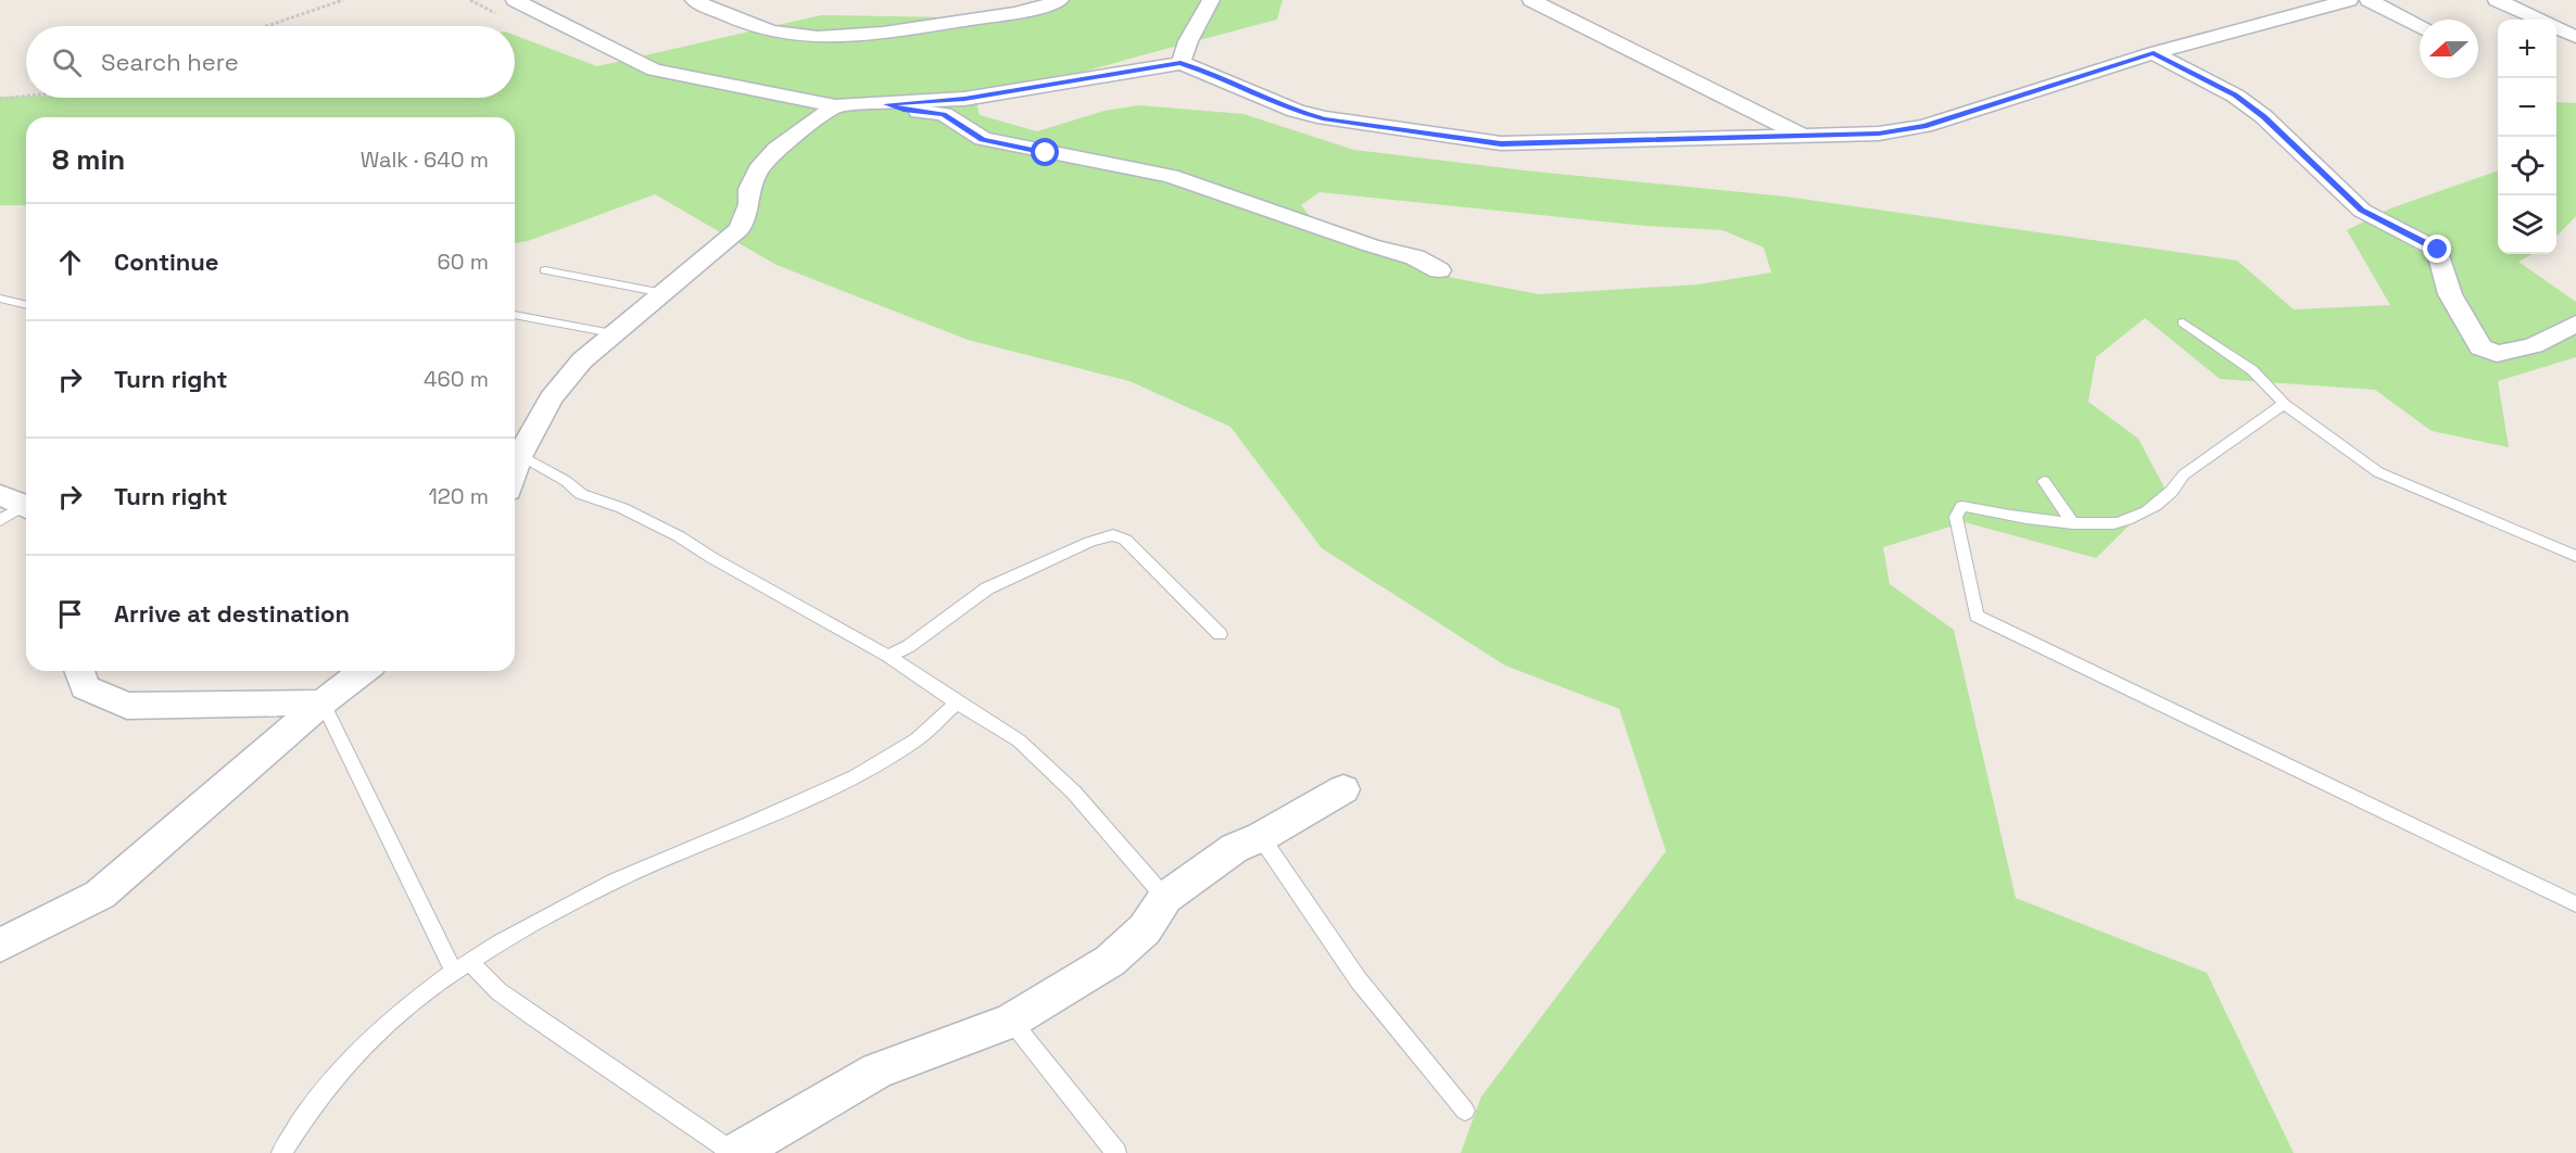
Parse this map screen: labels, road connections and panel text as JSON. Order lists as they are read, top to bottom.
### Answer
{
  "north": "left",
  "page": {
    "map_buttons": ["+", "−"],
    "search": "Search here",
    "heading": ["8 min", "Walk · 640 m"],
    "list": [
      ["Continue", "60 m"],
      ["Turn right", "460 m"],
      ["Turn right", "120 m"],
      "Arrive at destination"
    ]
  }
}
